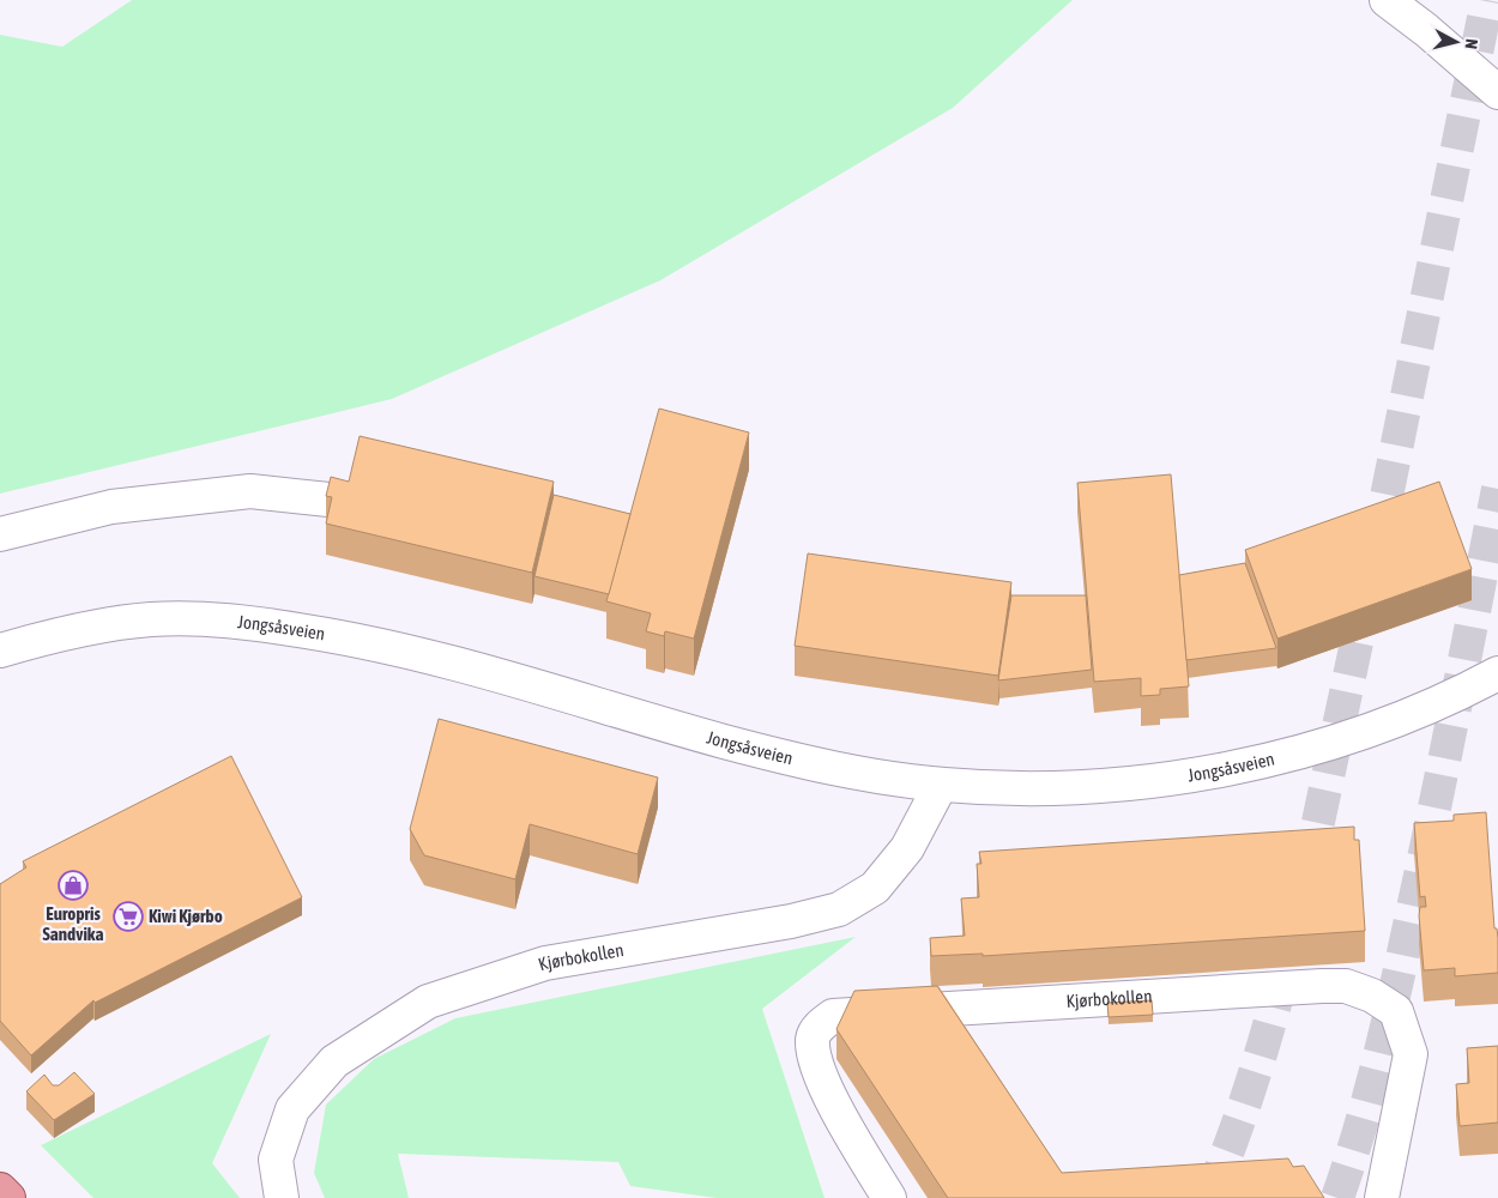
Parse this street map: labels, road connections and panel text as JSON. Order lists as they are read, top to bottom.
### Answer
{
  "streets": {
    "street": ["Jongsåsveien", "Kjørbokollen"]
  },
  "crossings": [
    ["Jongsåsveien", "Kjørbokollen"]
  ],
  "places": {
    "shop": ["Europris Sandvika"],
    "supermarket": ["Kiwi Kjørbo"]
  },
  "north": "right"
}
